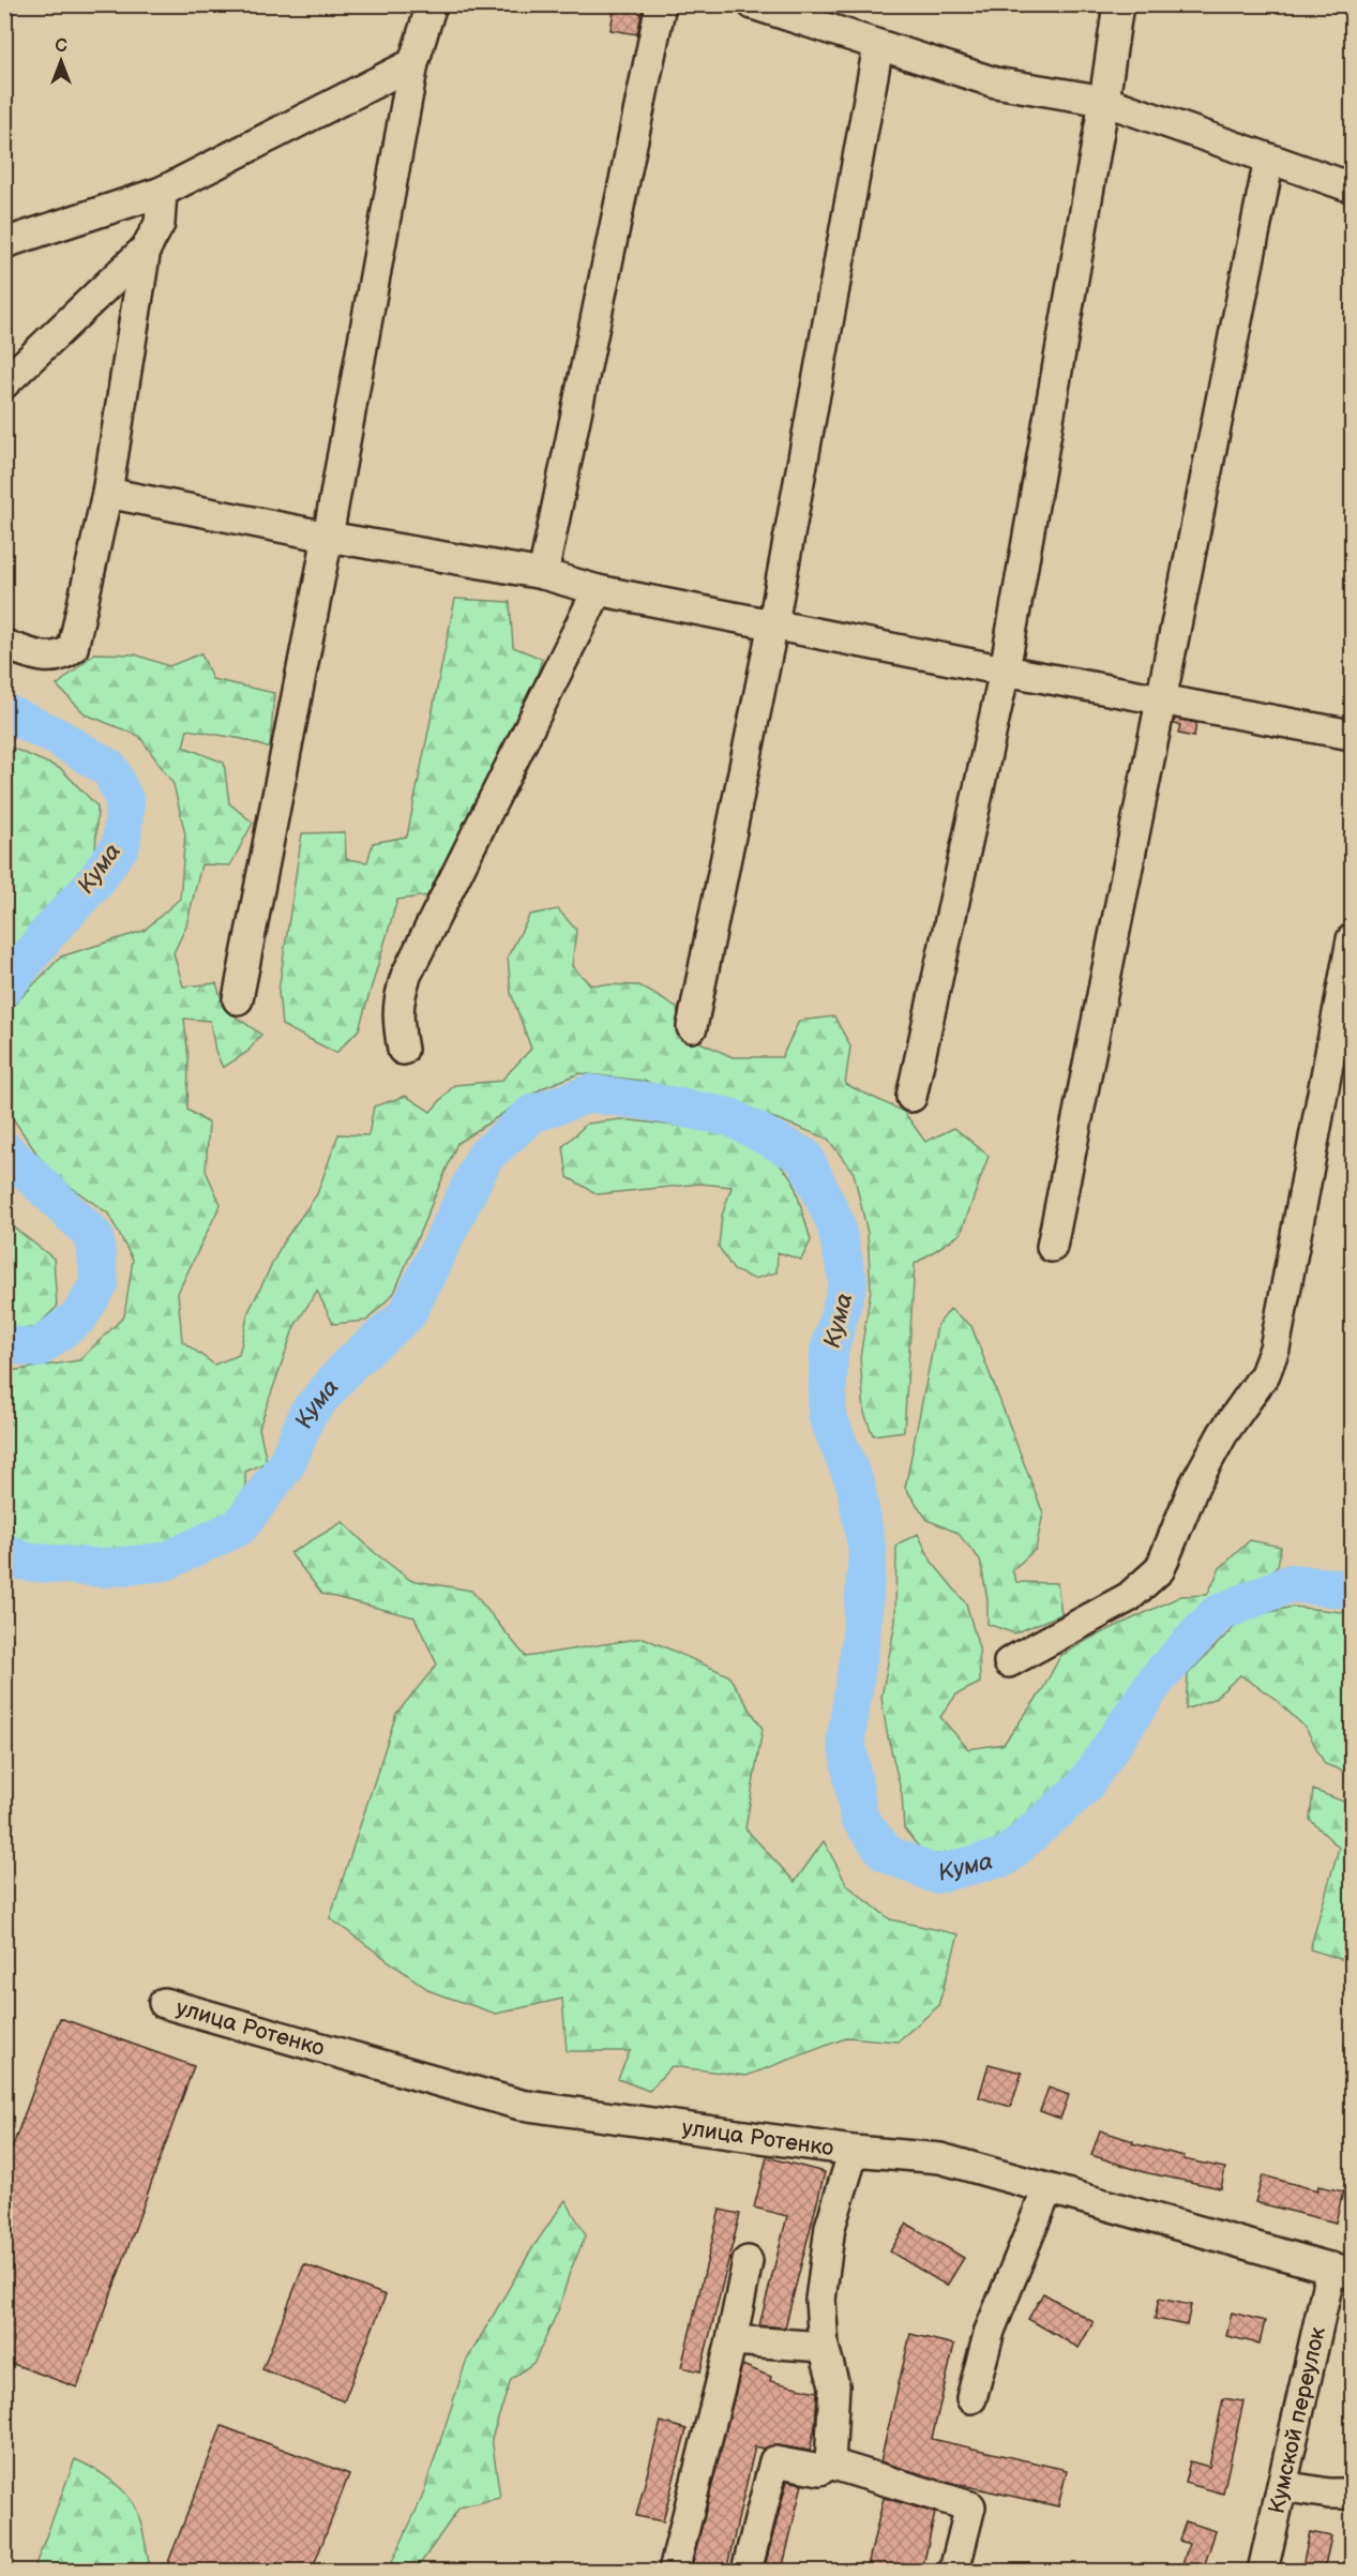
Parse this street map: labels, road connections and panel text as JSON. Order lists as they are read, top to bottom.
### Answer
{
  "streets": {
    "street": ["улица Ротенко", "Кумской переулок"]
  },
  "crossings": [
    ["улица Ротенко", "Кумской переулок"]
  ],
  "water": ["Кума"],
  "north": "top"
}
